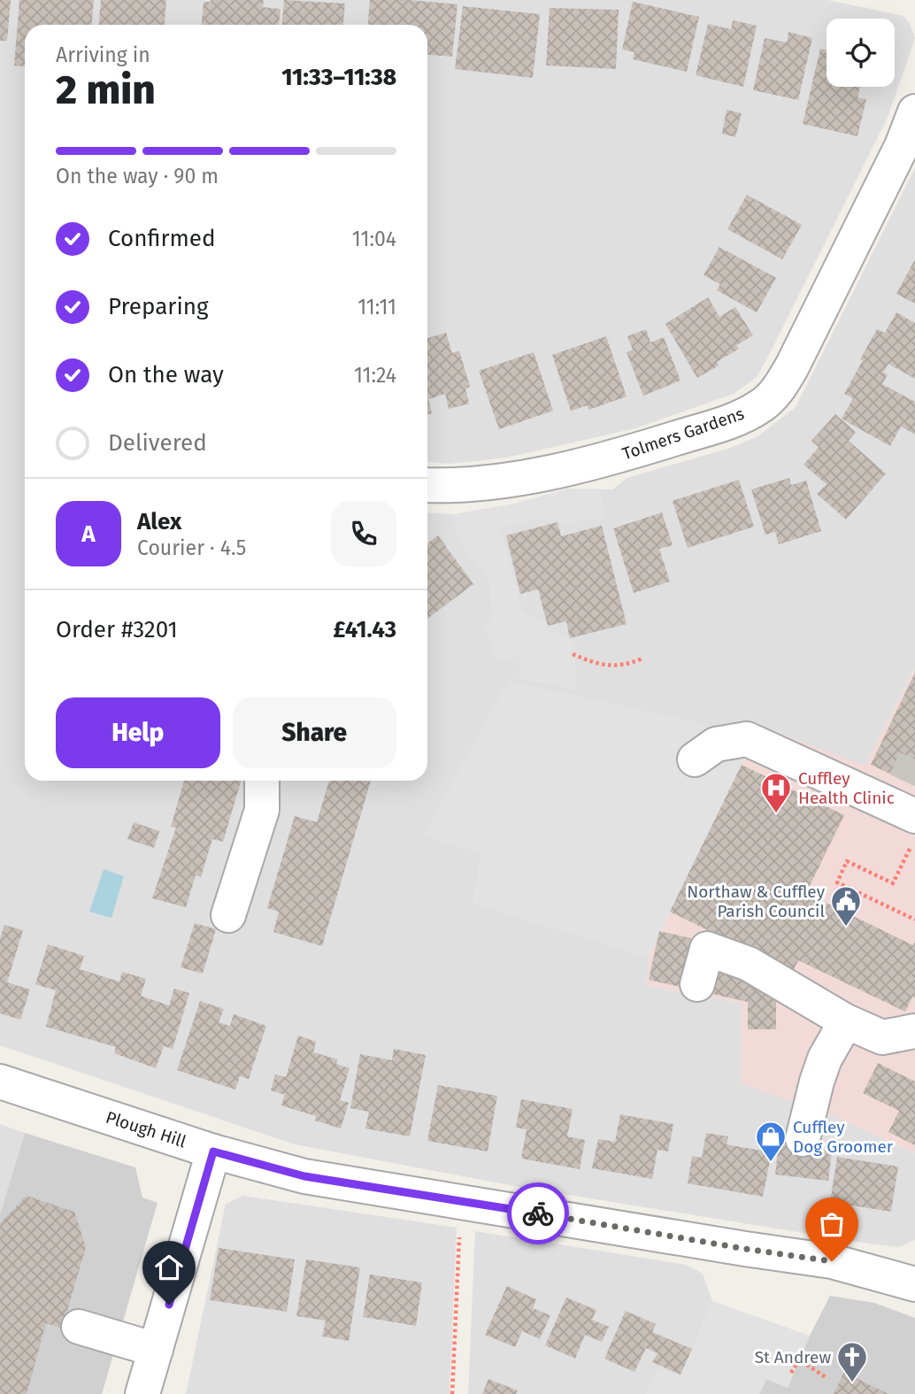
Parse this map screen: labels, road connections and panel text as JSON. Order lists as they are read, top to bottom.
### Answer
{
  "streets": {
    "street": ["Tolmers Gardens", "Plough Hill"]
  },
  "places": {
    "hospital": ["Cuffley Health Clinic"],
    "public building": ["Northaw & Cuffley Parish Council"],
    "shop": ["Cuffley Dog Groomer"],
    "church": ["St Andrew"]
  },
  "page": {
    "heading": ["2 min", "Arriving in", "11:33–11:38"],
    "panel": [
      "Alex",
      "Courier · 4.5",
      "Order #3201",
      "£41.43"
    ],
    "bar": "On the way · 90 m",
    "list": [
      ["Confirmed", "11:04"],
      ["Preparing", "11:11"],
      ["On the way", "11:24"],
      "Delivered"
    ],
    "round": "A",
    "buttons": ["Help", "Share"]
  }
}
